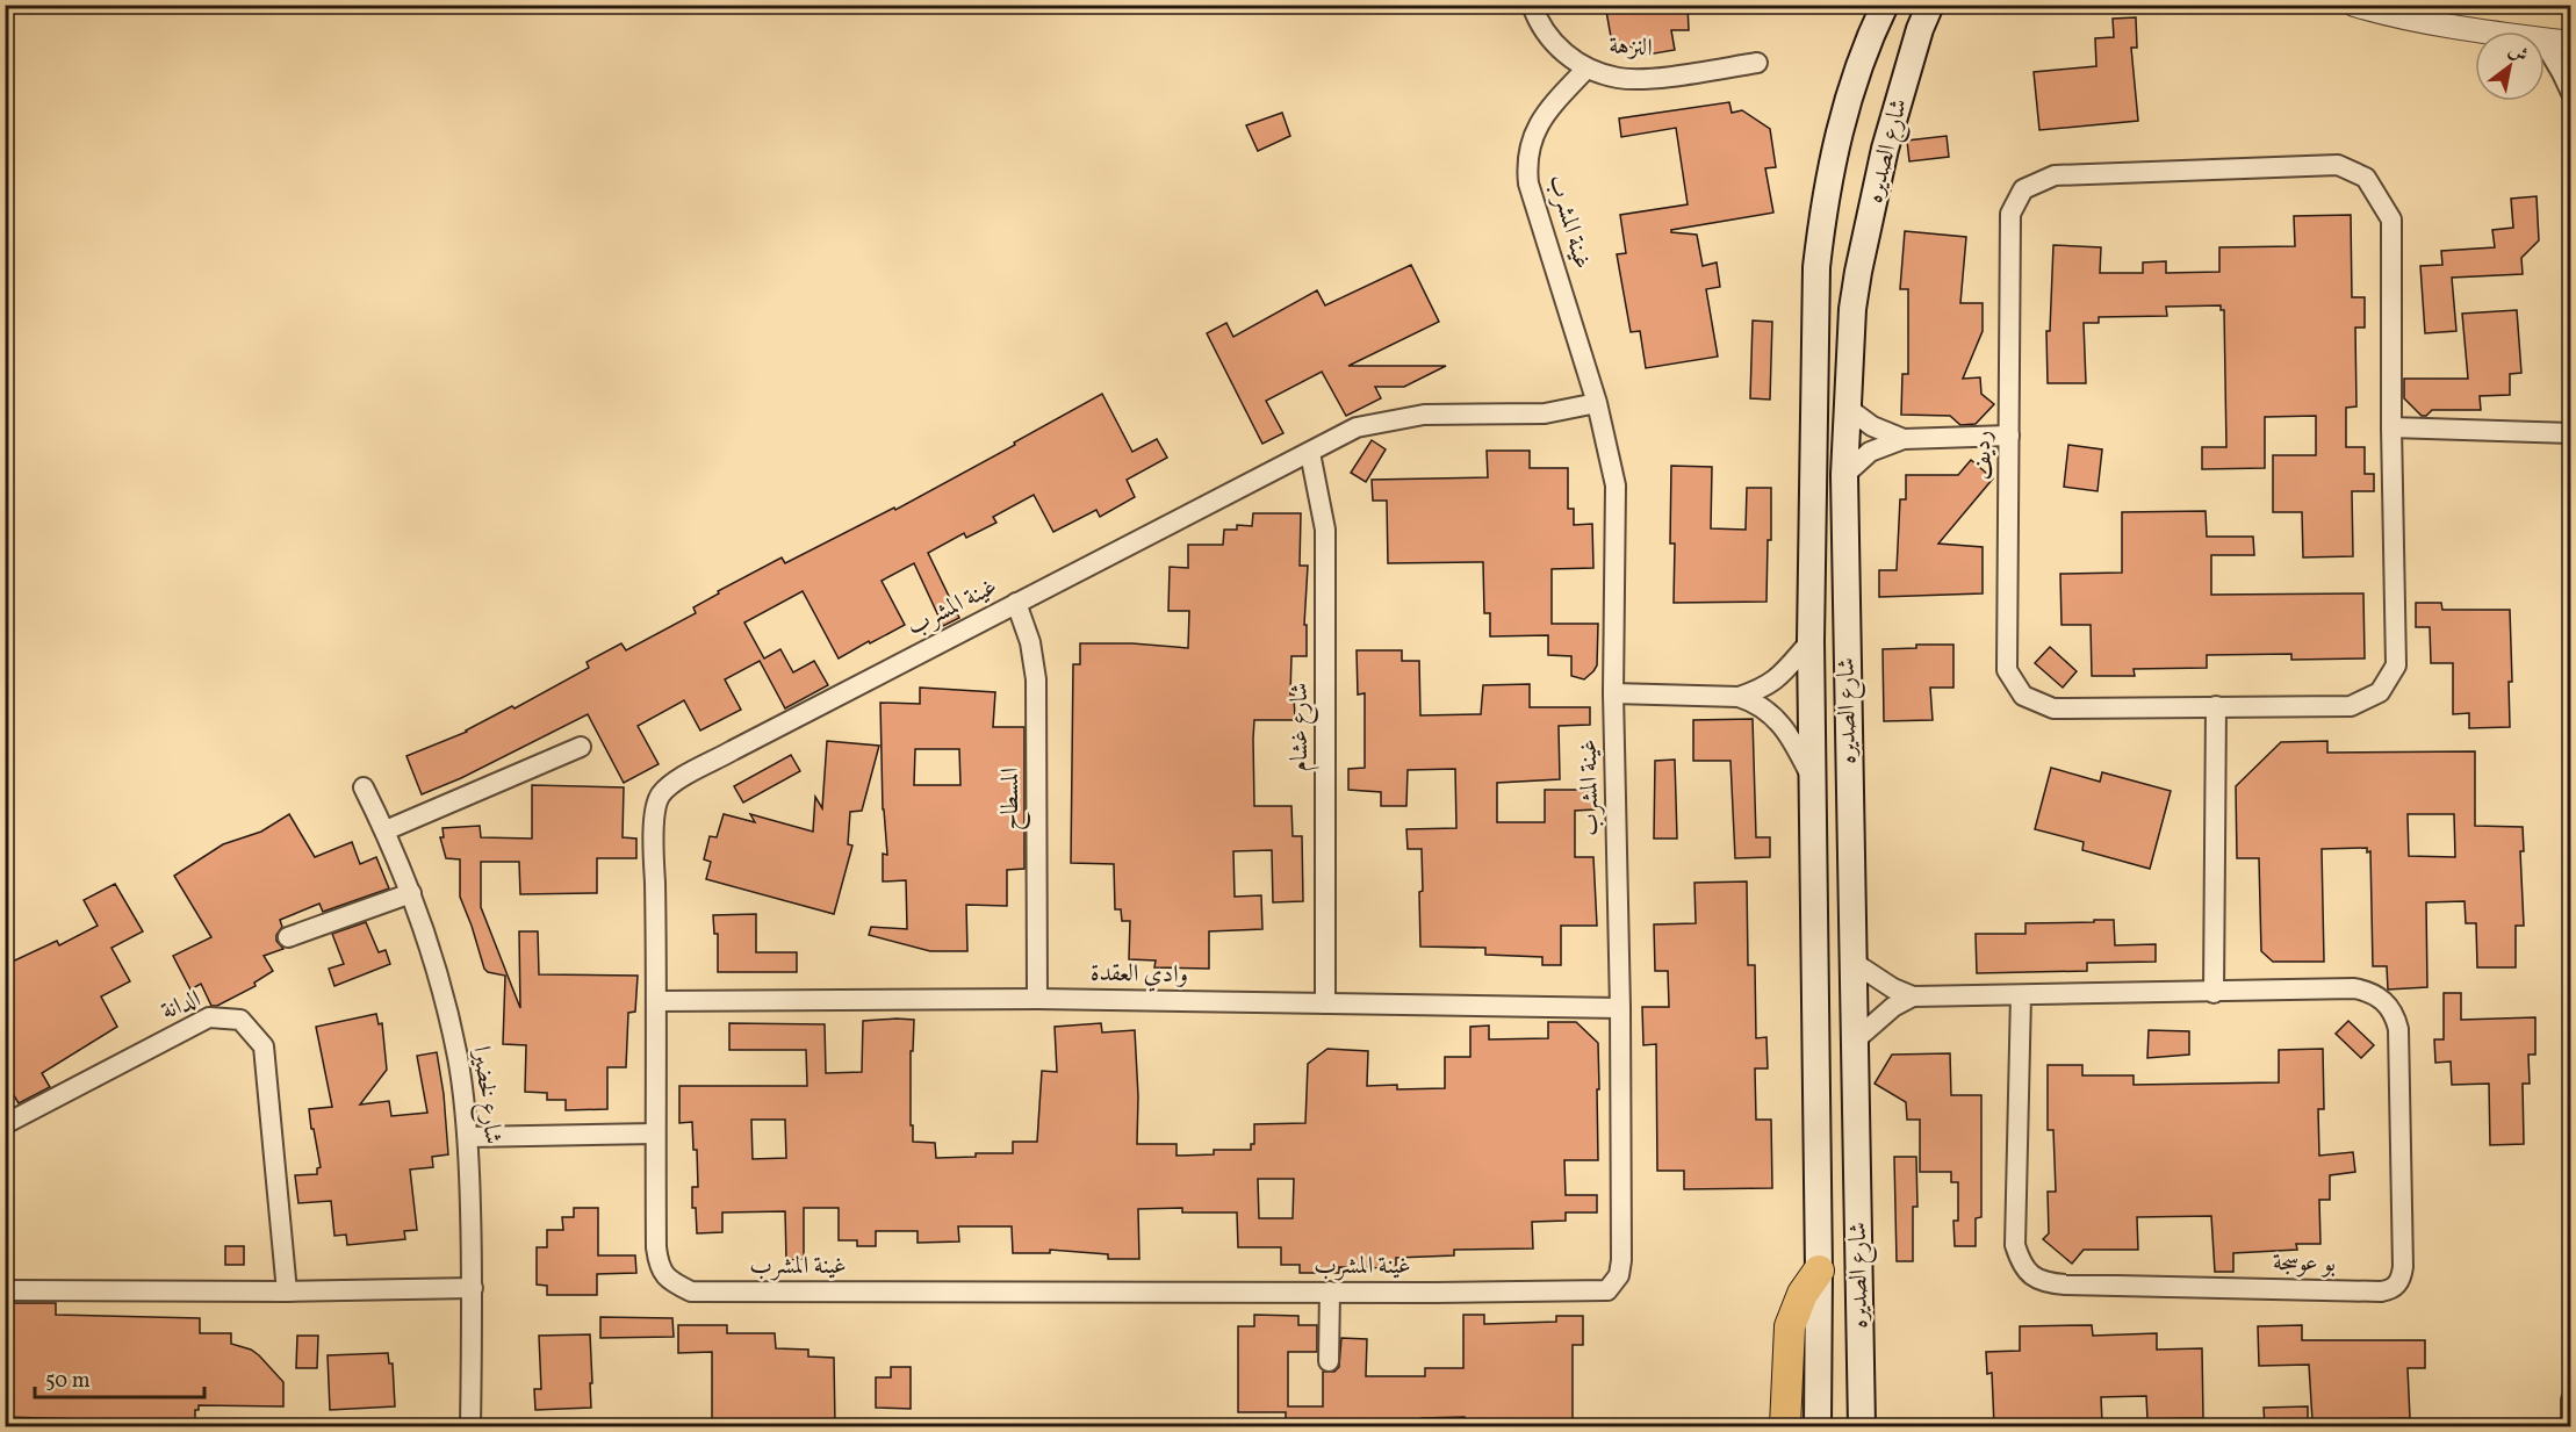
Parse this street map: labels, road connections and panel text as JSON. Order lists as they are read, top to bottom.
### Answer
{
  "streets": {
    "main road": ["شارع الصديره"],
    "street": [
      "النزهة",
      "غينة المشرب",
      "رديف",
      "شارع غشام",
      "المسطاح",
      "وادي العقدة",
      "الدانة",
      "شارع لخضيرا",
      "بو عوسجة"
    ]
  },
  "crossings": [
    ["النزهة", "غينة المشرب"],
    ["شارع الصديره", "بو عوسجة"],
    ["غينة المشرب", "شارع غشام"],
    ["غينة المشرب", "المسطاح"],
    ["غينة المشرب", "وادي العقدة"],
    ["شارع غشام", "وادي العقدة"],
    ["المسطاح", "وادي العقدة"]
  ],
  "scale_bar": "50 m",
  "north": "top right"
}
